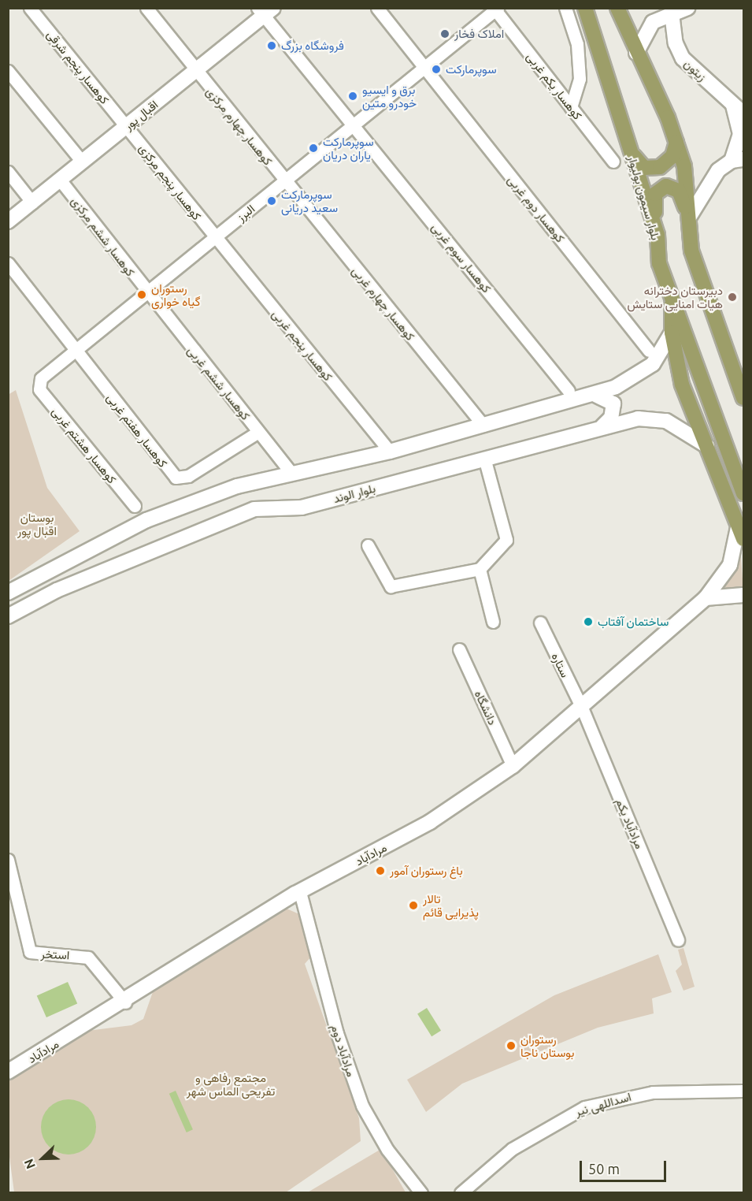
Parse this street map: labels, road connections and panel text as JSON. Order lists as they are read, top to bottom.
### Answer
{
  "streets": {
    "main road": ["بلوار سیمون بولیوار"],
    "street": [
      "کوهسار پنجم شرقی",
      "زیتون",
      "کوهسار یکم غربی",
      "اقبال پور",
      "کوهسار چهارم مرکزی",
      "کوهسار پنجم مرکزی",
      "کوهسار دوم غربی",
      "البرز",
      "کوهسار ششم مرکزی",
      "کوهسار سوم غربی",
      "کوهسار چهارم غربی",
      "کوهسار پنجم غربی",
      "کوهسار ششم غربی",
      "کوهسار هفتم غربی",
      "کوهسار هشتم غربی",
      "بلوار الوند",
      "ستاره",
      "دانشگاه",
      "مرادآباد یکم",
      "مرادآباد",
      "استخر",
      "مرادآباد دوم",
      "اسداللهی نیر"
    ]
  },
  "crossings": [
    ["کوهسار پنجم شرقی", "اقبال پور"],
    ["کوهسار پنجم شرقی", "کوهسار پنجم مرکزی"],
    ["کوهسار یکم غربی", "البرز"],
    ["اقبال پور", "کوهسار چهارم مرکزی"],
    ["اقبال پور", "کوهسار پنجم مرکزی"],
    ["اقبال پور", "کوهسار ششم مرکزی"],
    ["اقبال پور", "کوهسار سوم غربی"],
    ["کوهسار چهارم مرکزی", "البرز"],
    ["کوهسار چهارم مرکزی", "کوهسار چهارم غربی"],
    ["کوهسار پنجم مرکزی", "البرز"],
    ["کوهسار پنجم مرکزی", "کوهسار پنجم غربی"],
    ["کوهسار دوم غربی", "البرز"],
    ["البرز", "کوهسار ششم مرکزی"],
    ["البرز", "کوهسار سوم غربی"],
    ["البرز", "کوهسار چهارم غربی"],
    ["البرز", "کوهسار پنجم غربی"],
    ["البرز", "کوهسار ششم غربی"],
    ["البرز", "کوهسار هفتم غربی"],
    ["البرز", "کوهسار هشتم غربی"],
    ["کوهسار ششم مرکزی", "کوهسار ششم غربی"],
    ["کوهسار ششم غربی", "کوهسار هفتم غربی"],
    ["ستاره", "مرادآباد یکم"],
    ["ستاره", "مرادآباد"],
    ["دانشگاه", "مرادآباد"],
    ["مرادآباد یکم", "مرادآباد"],
    ["مرادآباد", "استخر"],
    ["مرادآباد", "مرادآباد دوم"]
  ],
  "parks": ["بوستان اقبال پور", "مجتمع رفاهی و تفریحی الماس شهر"],
  "places": [
    "املاک فخار",
    "فروشگاه بزرگ",
    "سوپرمارکت",
    "برق و ایسیو خودرو متین",
    "سوپرمارکت یاران دریان",
    "سوپرمارکت سعید دریانی",
    "رستوران گیاه خواری",
    "دبیرستان دخترانه هیات امنایی ستایش",
    "ساختمان آفتاب",
    "باغ رستوران آمور",
    "تالار پذیرایی قائم",
    "رستوران بوستان ناجا"
  ],
  "scale_bar": "50 m",
  "north": "bottom left"
}
